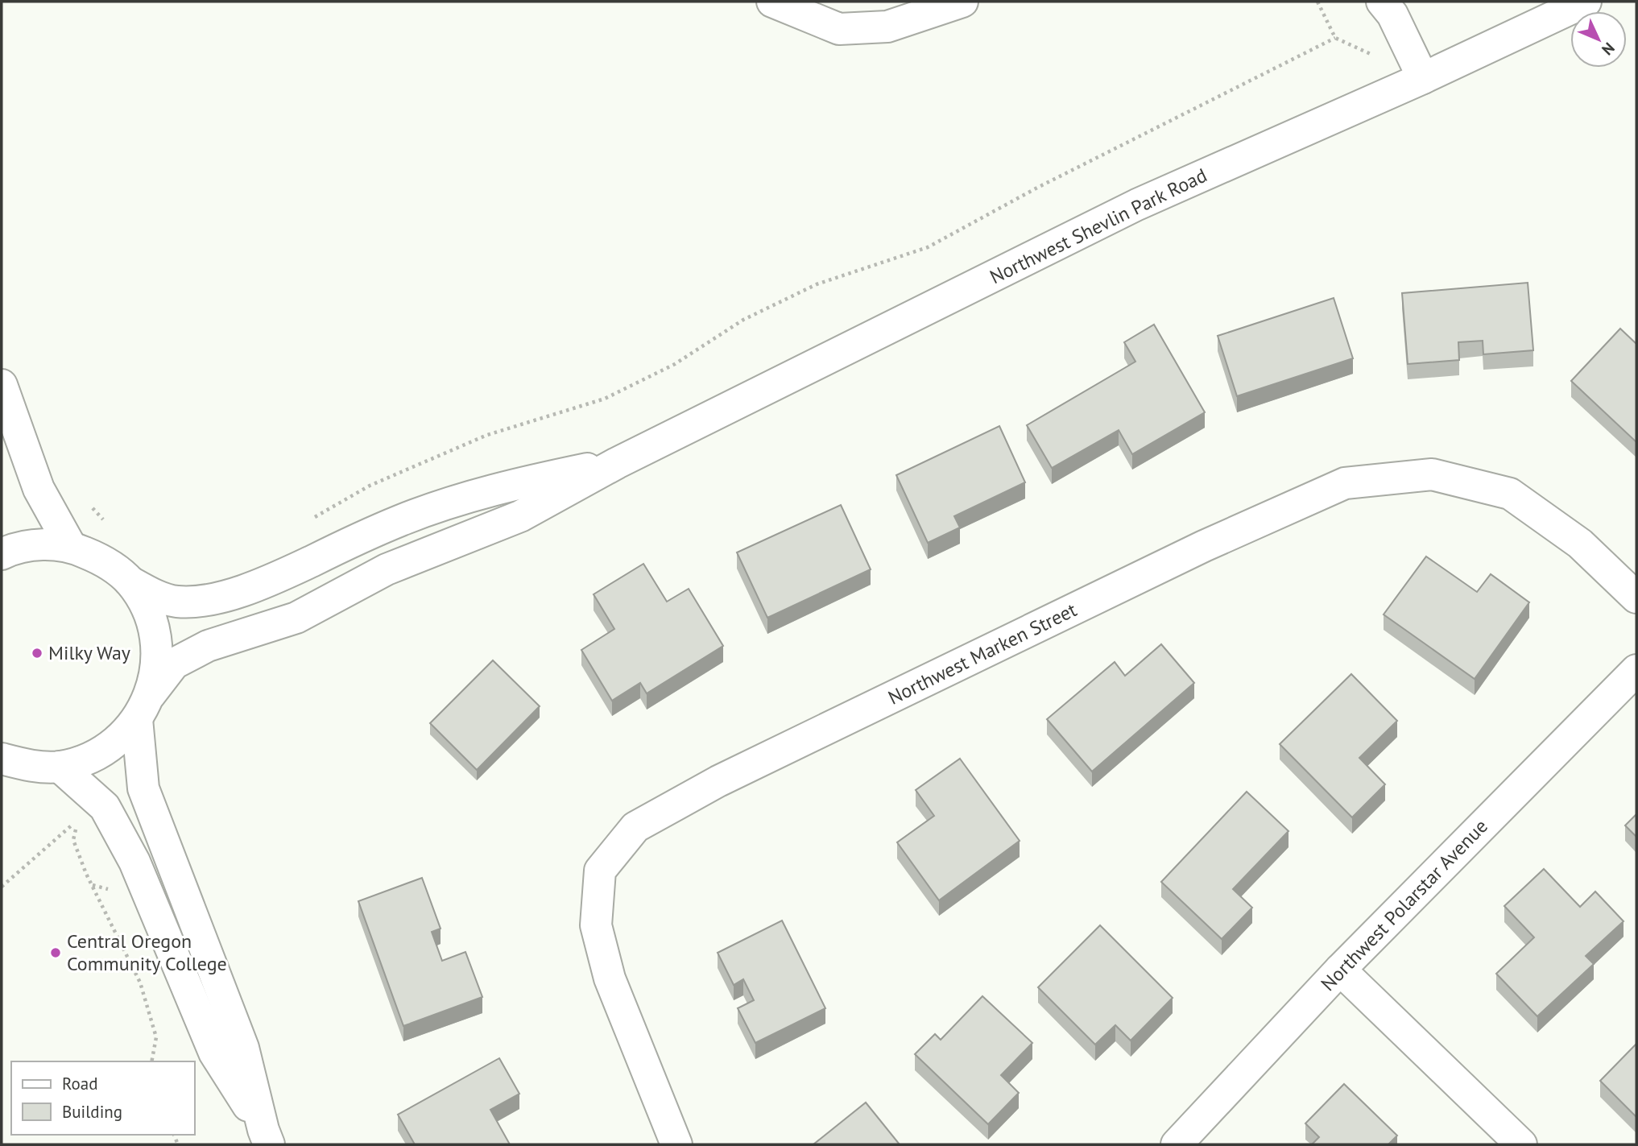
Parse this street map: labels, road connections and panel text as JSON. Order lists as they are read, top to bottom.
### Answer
{
  "streets": {
    "street": ["Northwest Shevlin Park Road", "Northwest Marken Street", "Northwest Polarstar Avenue"]
  },
  "places": ["Milky Way", "Central Oregon Community College"],
  "legend": ["Road", "Building"],
  "north": "bottom right"
}
